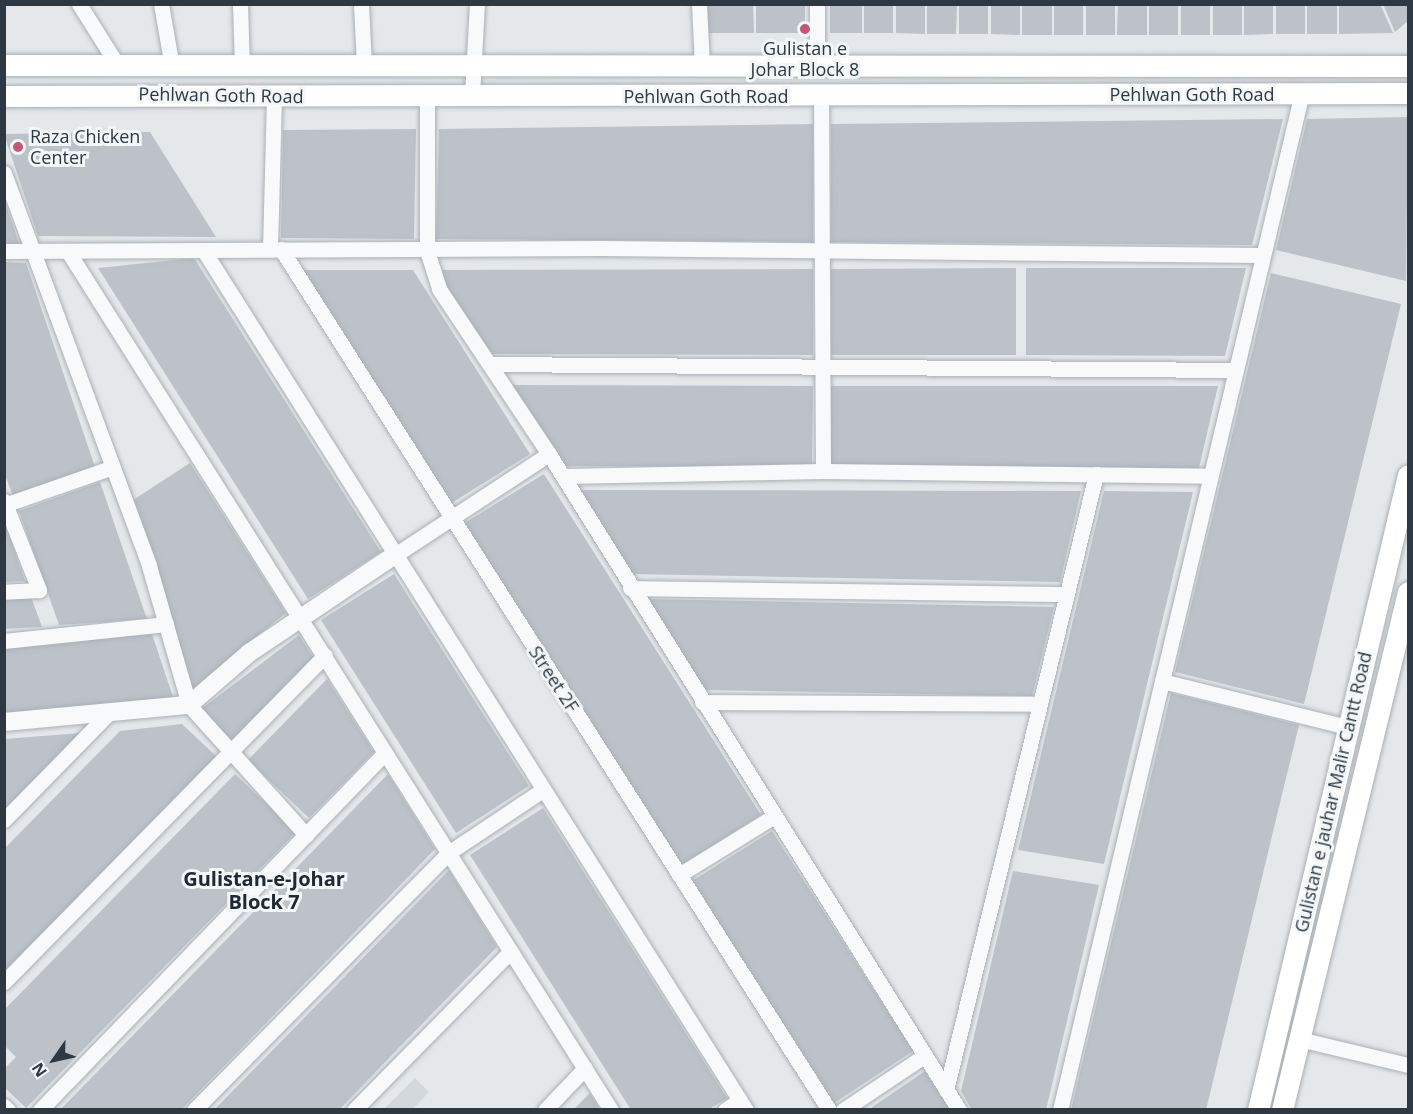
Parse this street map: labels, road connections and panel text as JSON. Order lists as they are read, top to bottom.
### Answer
{
  "streets": {
    "main road": ["Pehlwan Goth Road", "Gulistan e jauhar Malir Cantt Road"],
    "street": ["Street 2F"]
  },
  "districts": ["Gulistan-e-Johar Block 7"],
  "places": ["Gulistan e Johar Block 8", "Raza Chicken Center"],
  "north": "bottom left"
}
